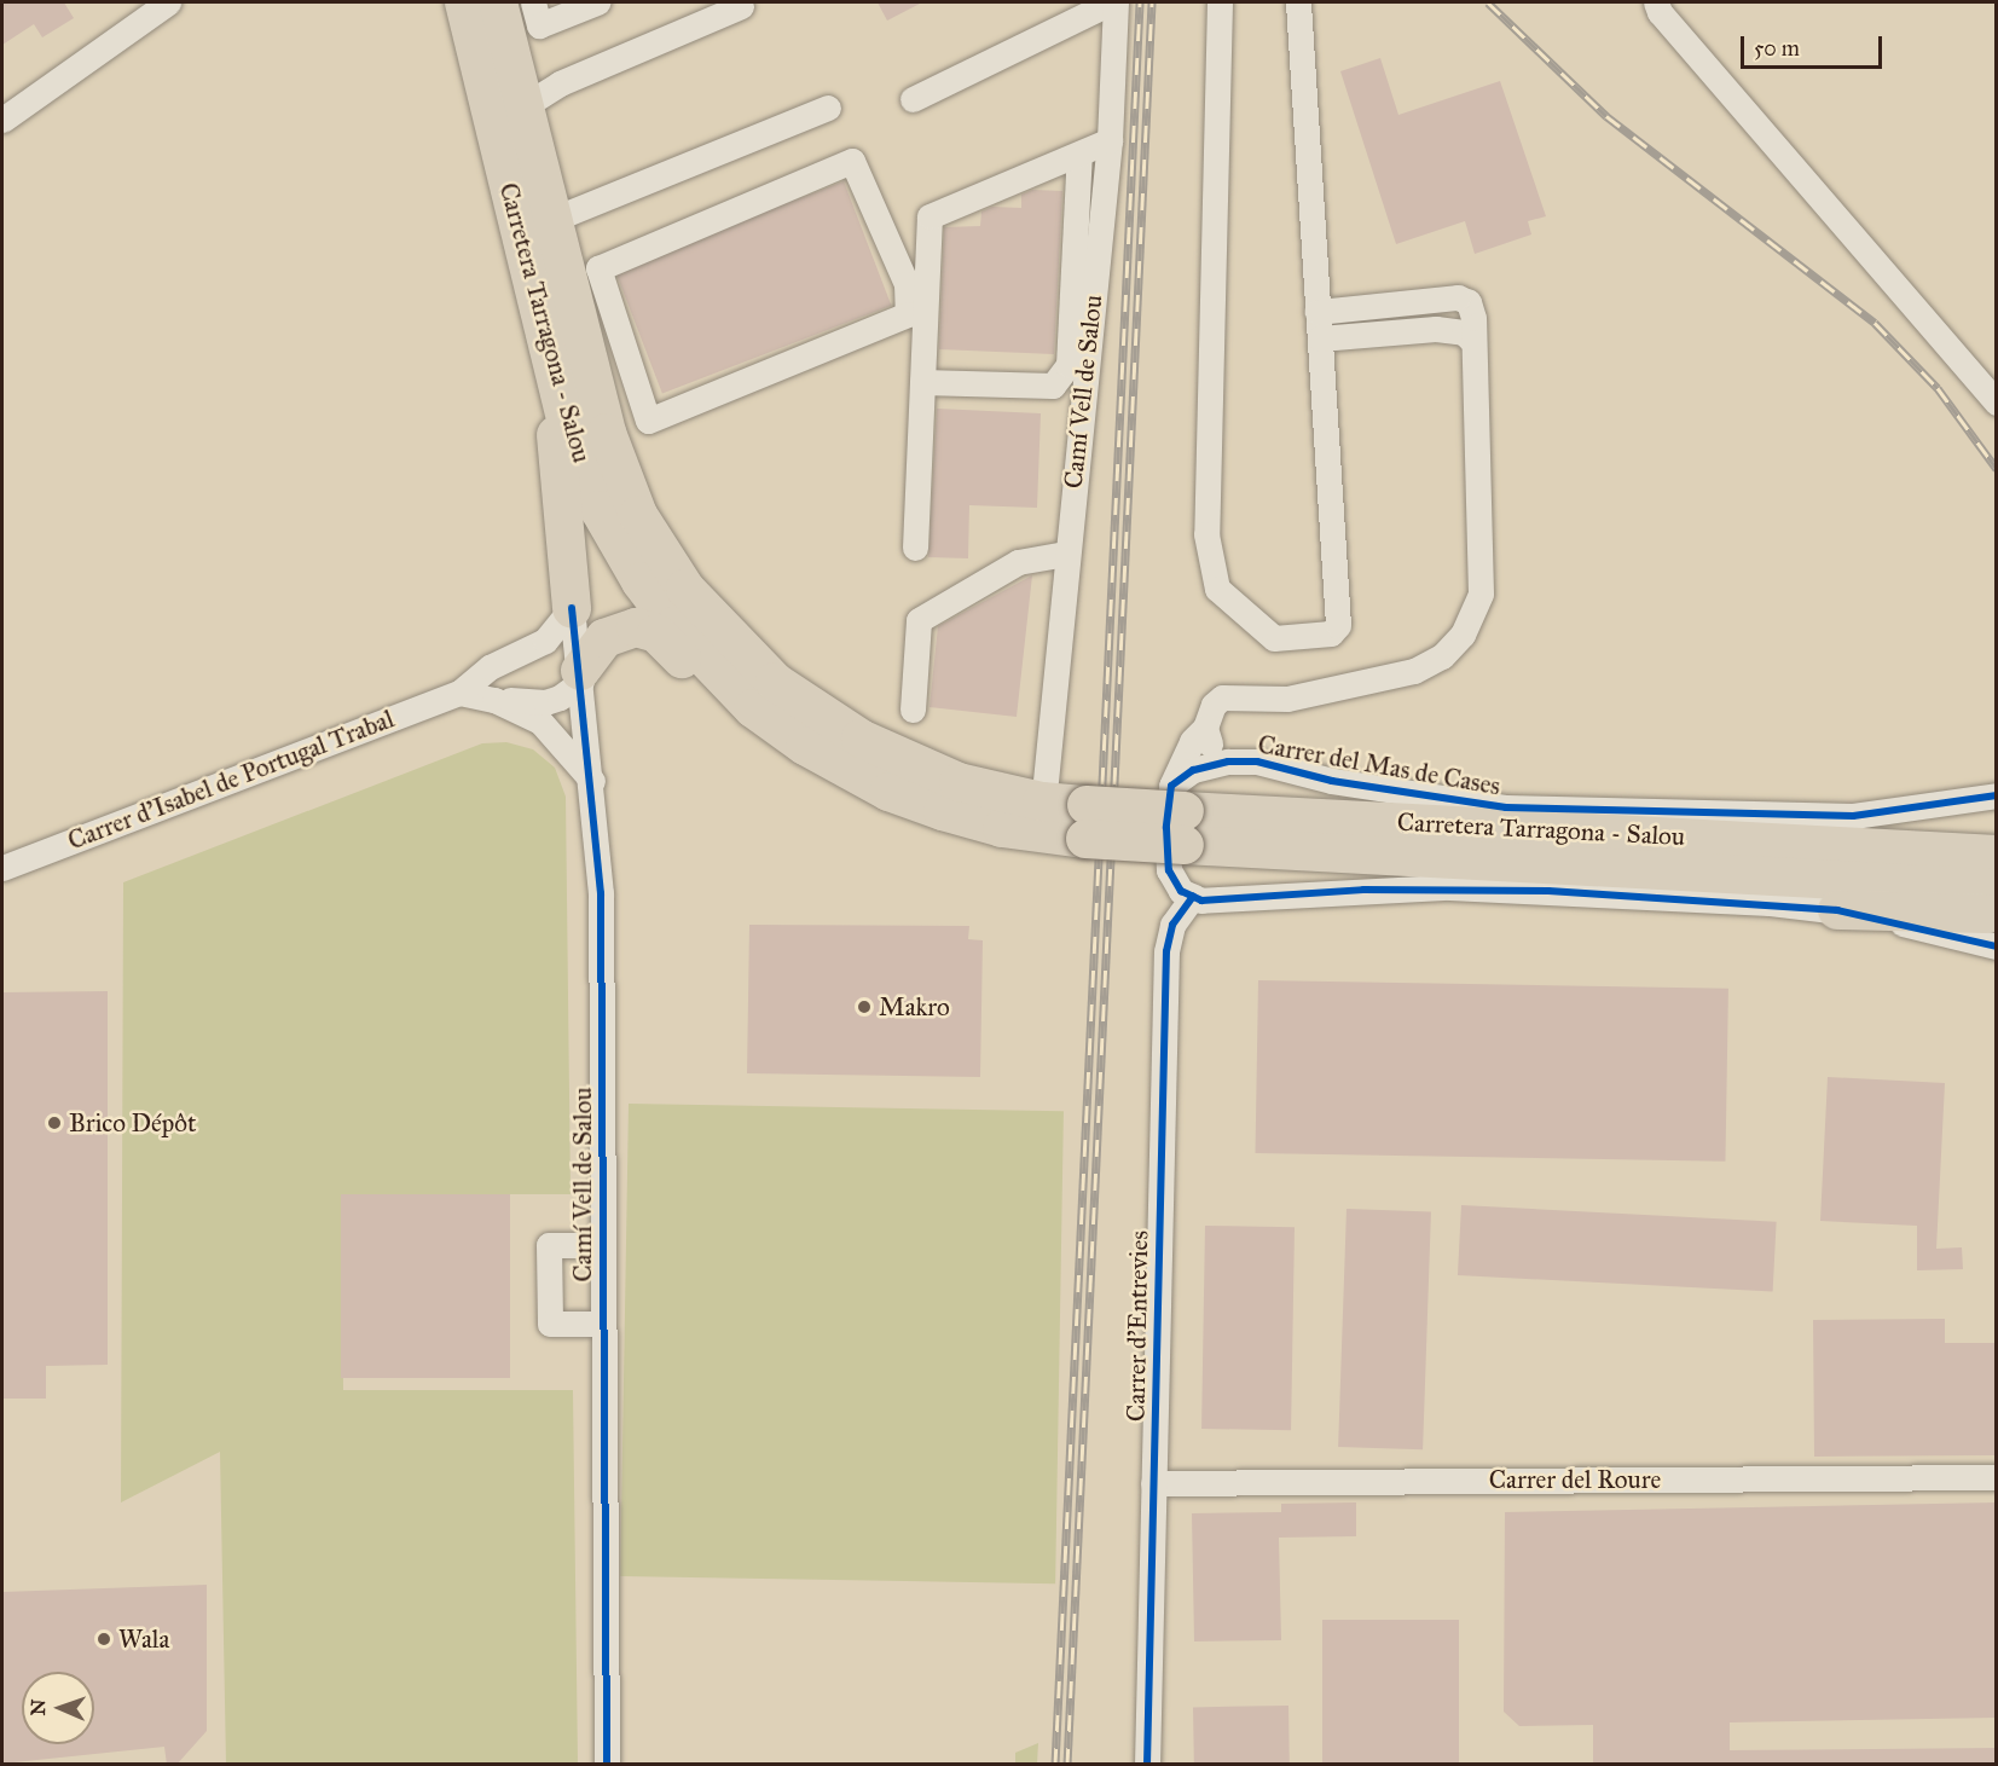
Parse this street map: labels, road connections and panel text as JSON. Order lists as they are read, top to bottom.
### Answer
{
  "streets": {
    "highway": ["Carretera Tarragona - Salou"],
    "street": [
      "Camí Vell de Salou",
      "Carrer del Mas de Cases",
      "Carrer d'Isabel de Portugal Trabal",
      "Carrer d'Entrevies",
      "Carrer del Roure"
    ]
  },
  "crossings": [
    ["Carretera Tarragona - Salou", "Camí Vell de Salou"],
    ["Carretera Tarragona - Salou", "Carrer del Mas de Cases"],
    ["Carretera Tarragona - Salou", "Carrer d'Entrevies"],
    ["Carrer del Mas de Cases", "Carrer d'Entrevies"],
    ["Carrer d'Entrevies", "Carrer del Roure"]
  ],
  "places": ["Makro", "Brico Dépôt", "Wala"],
  "scale_bar": "50 m",
  "north": "left"
}
